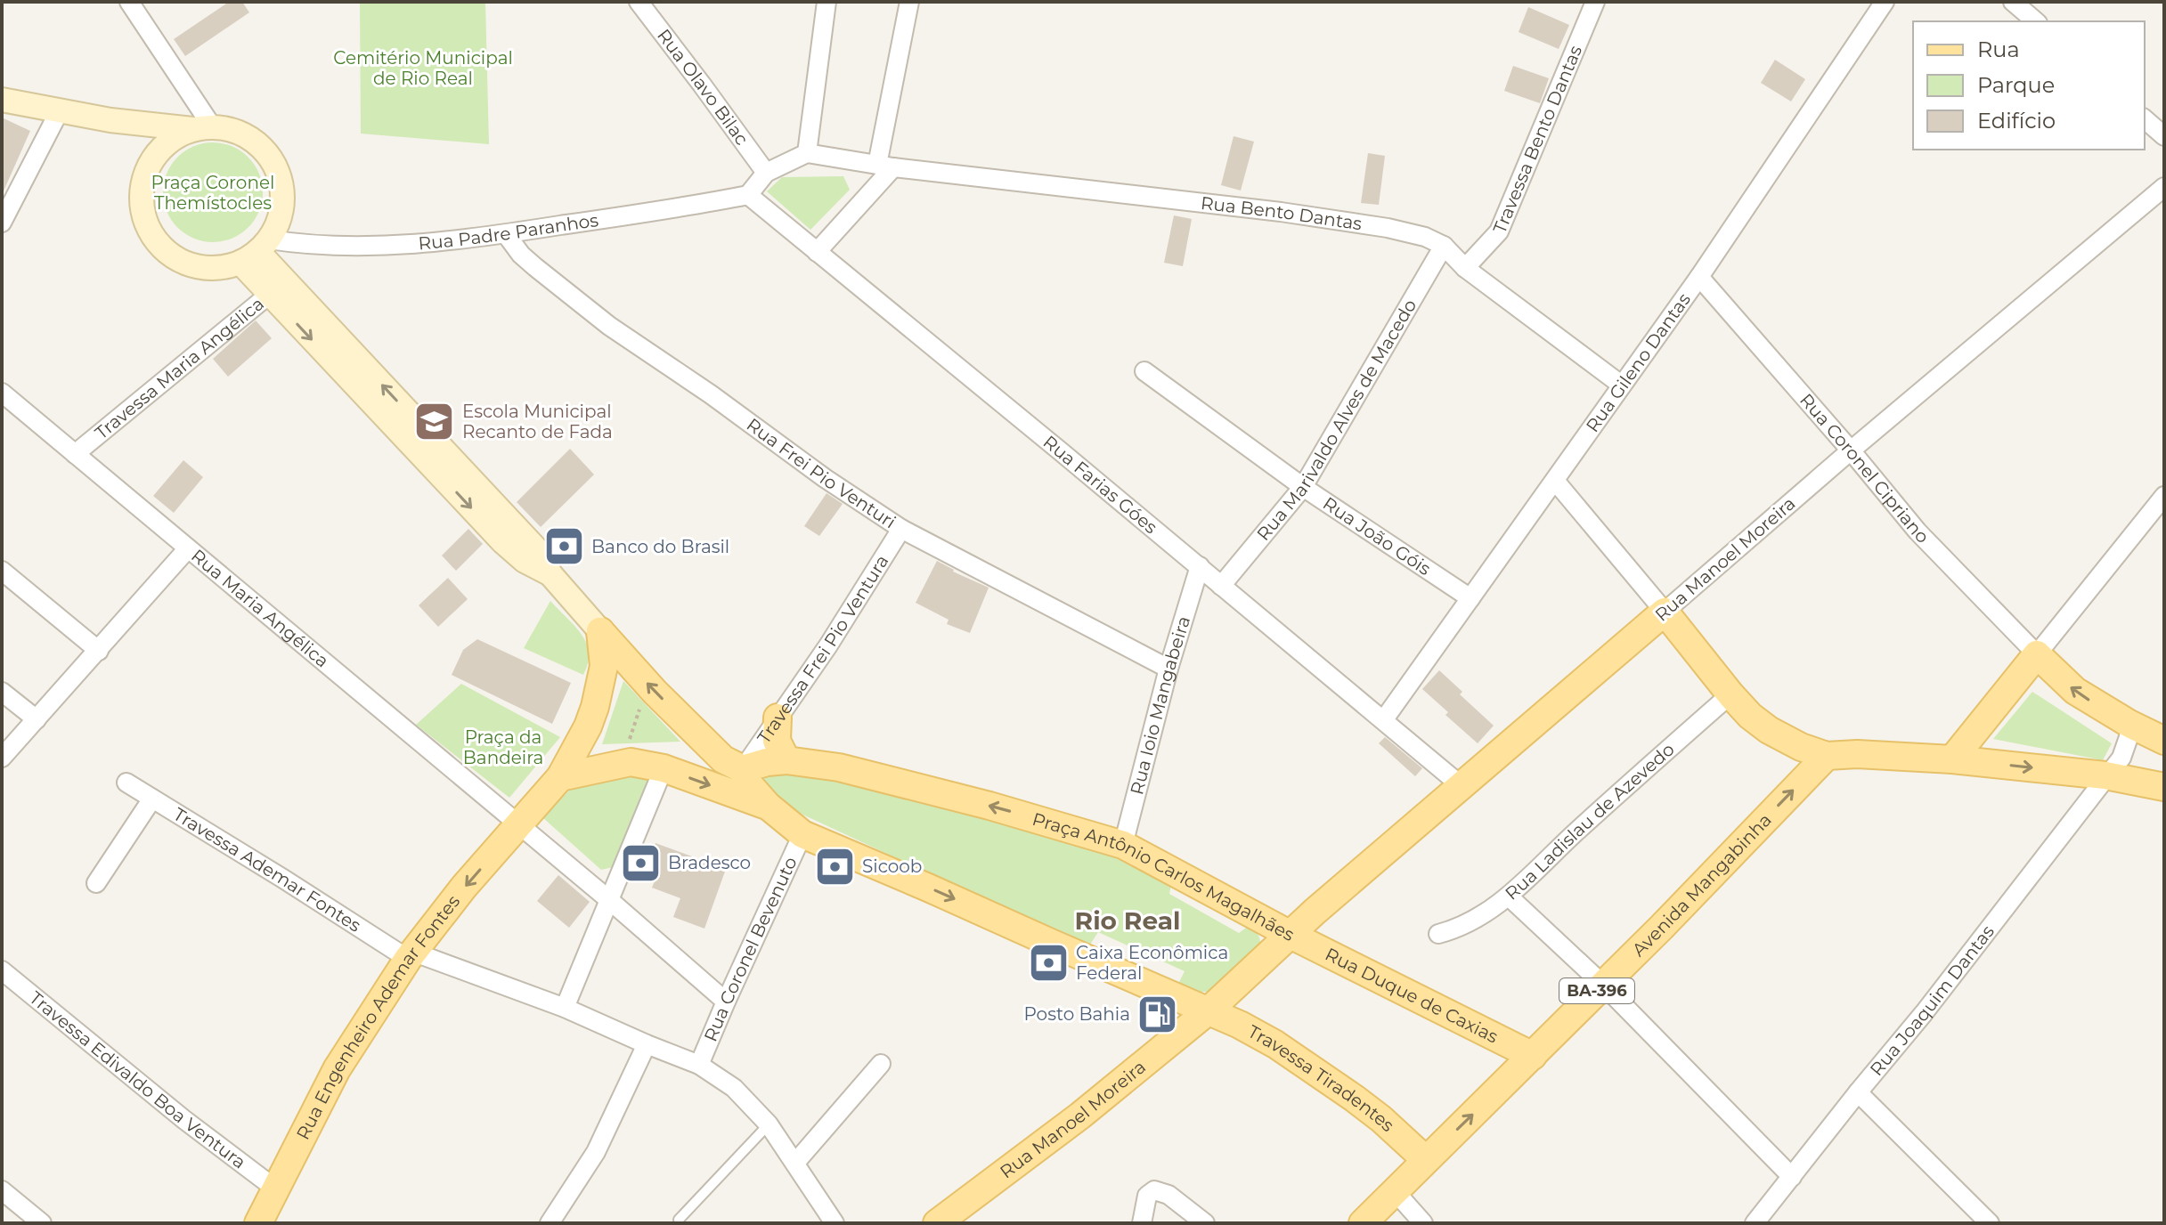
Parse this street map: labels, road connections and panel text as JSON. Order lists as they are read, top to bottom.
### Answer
{
  "streets": {
    "main road": [
      "Rua Manoel Moreira",
      "Praça Antônio Carlos Magalhães",
      "Avenida Mangabinha",
      "BA-396",
      "Rua Duque de Caxias",
      "Rua Engenheiro Ademar Fontes",
      "Travessa Tiradentes"
    ],
    "street": [
      "Rua Olavo Bilac",
      "Travessa Bento Dantas",
      "Rua Bento Dantas",
      "Rua Padre Paranhos",
      "Rua Gileno Dantas",
      "Travessa Maria Angélica",
      "Rua Marivaldo Alves de Macedo",
      "Rua Coronel Cipriano",
      "Rua Frei Pio Venturi",
      "Rua Farias Góes",
      "Rua João Góis",
      "Rua Maria Angélica",
      "Travessa Frei Pio Ventura",
      "Rua Ioio Mangabeira",
      "Rua Ladislau de Azevedo",
      "Travessa Ademar Fontes",
      "Rua Coronel Bevenuto",
      "Rua Joaquim Dantas",
      "Travessa Edivaldo Boa Ventura"
    ]
  },
  "crossings": [
    ["Travessa Bento Dantas", "Rua Bento Dantas"],
    ["Rua Bento Dantas", "Rua Gileno Dantas"],
    ["Rua Bento Dantas", "Rua Marivaldo Alves de Macedo"],
    ["Rua Padre Paranhos", "Rua Frei Pio Venturi"],
    ["Rua Padre Paranhos", "Rua Farias Góes"],
    ["Rua Gileno Dantas", "Rua Coronel Cipriano"],
    ["Rua Gileno Dantas", "Rua Farias Góes"],
    ["Rua Gileno Dantas", "Rua João Góis"],
    ["Travessa Maria Angélica", "Rua Maria Angélica"],
    ["Rua Marivaldo Alves de Macedo", "Rua Farias Góes"],
    ["Rua Marivaldo Alves de Macedo", "Rua João Góis"],
    ["Rua Coronel Cipriano", "Rua Manoel Moreira"],
    ["Rua Frei Pio Venturi", "Travessa Frei Pio Ventura"],
    ["Rua Frei Pio Venturi", "Rua Ioio Mangabeira"],
    ["Rua Farias Góes", "Rua Manoel Moreira"],
    ["Rua Farias Góes", "Rua Ioio Mangabeira"],
    ["Rua Manoel Moreira", "Praça Antônio Carlos Magalhães"],
    ["Rua Manoel Moreira", "Rua Duque de Caxias"],
    ["Rua Manoel Moreira", "Travessa Tiradentes"],
    ["Rua Maria Angélica", "Rua Engenheiro Ademar Fontes"],
    ["Travessa Frei Pio Ventura", "Praça Antônio Carlos Magalhães"],
    ["Rua Ioio Mangabeira", "Praça Antônio Carlos Magalhães"],
    ["Travessa Ademar Fontes", "Rua Engenheiro Ademar Fontes"],
    ["Praça Antônio Carlos Magalhães", "Rua Duque de Caxias"],
    ["Praça Antônio Carlos Magalhães", "Travessa Tiradentes"],
    ["Avenida Mangabinha", "Rua Duque de Caxias"],
    ["Avenida Mangabinha", "Travessa Tiradentes"],
    ["Rua Engenheiro Ademar Fontes", "Travessa Edivaldo Boa Ventura"]
  ],
  "one_way": ["Avenida Mangabinha", "Rua Engenheiro Ademar Fontes"],
  "districts": ["Rio Real"],
  "parks": ["Cemitério Municipal de Rio Real", "Praça Coronel Themístocles", "Praça da Bandeira"],
  "places": {
    "school or university": ["Escola Municipal Recanto de Fada"],
    "bank": [
      "Banco do Brasil",
      "Bradesco",
      "Sicoob",
      "Caixa Econômica Federal"
    ],
    "fuel station": ["Posto Bahia"]
  },
  "legend": ["Rua", "Parque", "Edifício"]
}
